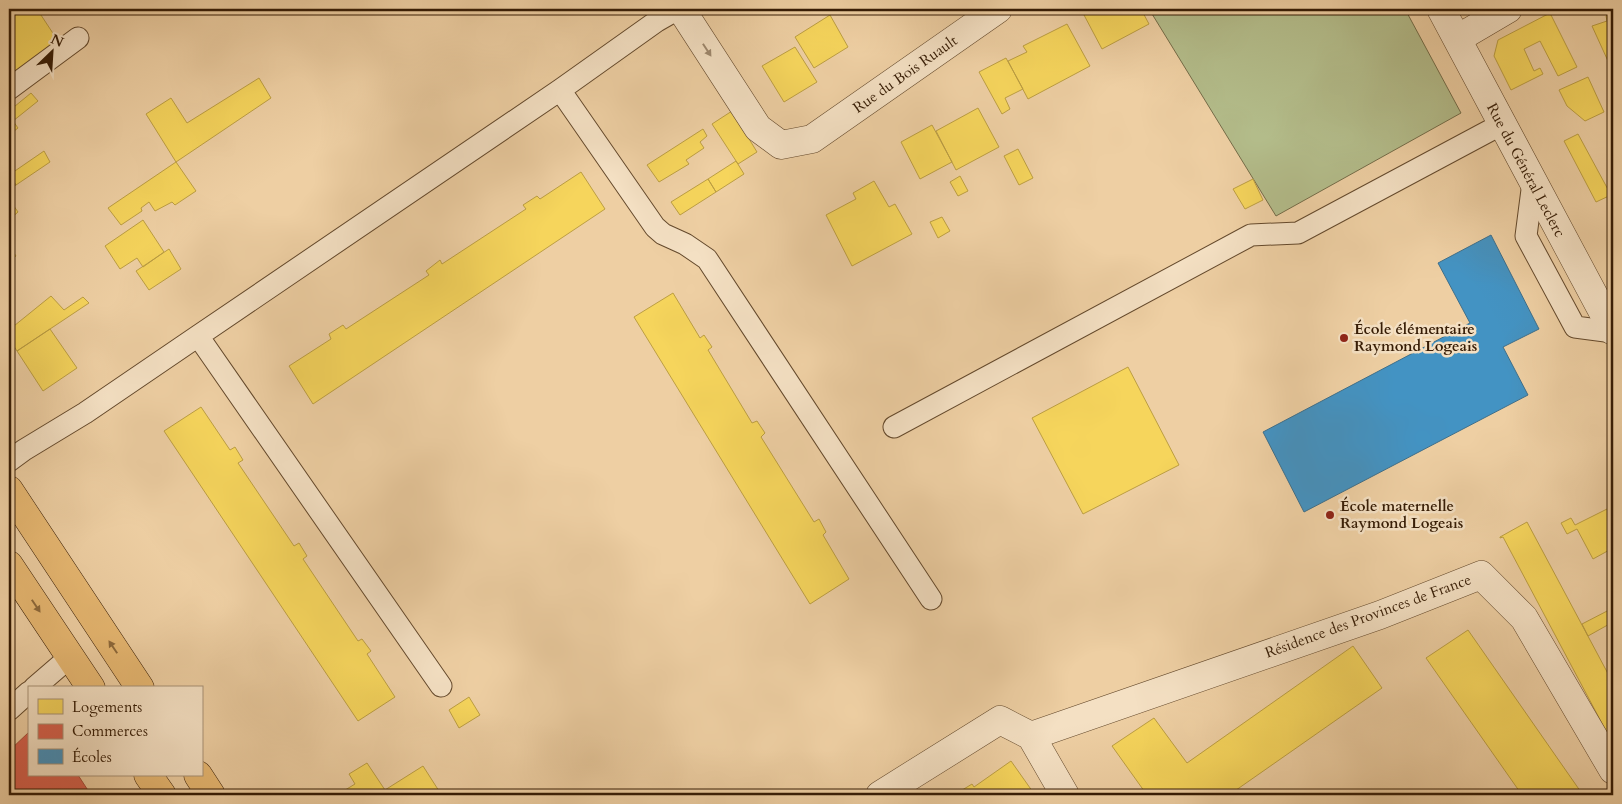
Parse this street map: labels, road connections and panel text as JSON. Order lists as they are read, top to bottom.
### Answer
{
  "streets": {
    "street": ["Rue du Bois Ruault", "Rue du Général Leclerc", "Résidence des Provinces de France"]
  },
  "places": ["École élémentaire Raymond Logeais", "École maternelle Raymond Logeais"],
  "legend": ["Logements", "Commerces", "Écoles"],
  "north": "top right"
}
